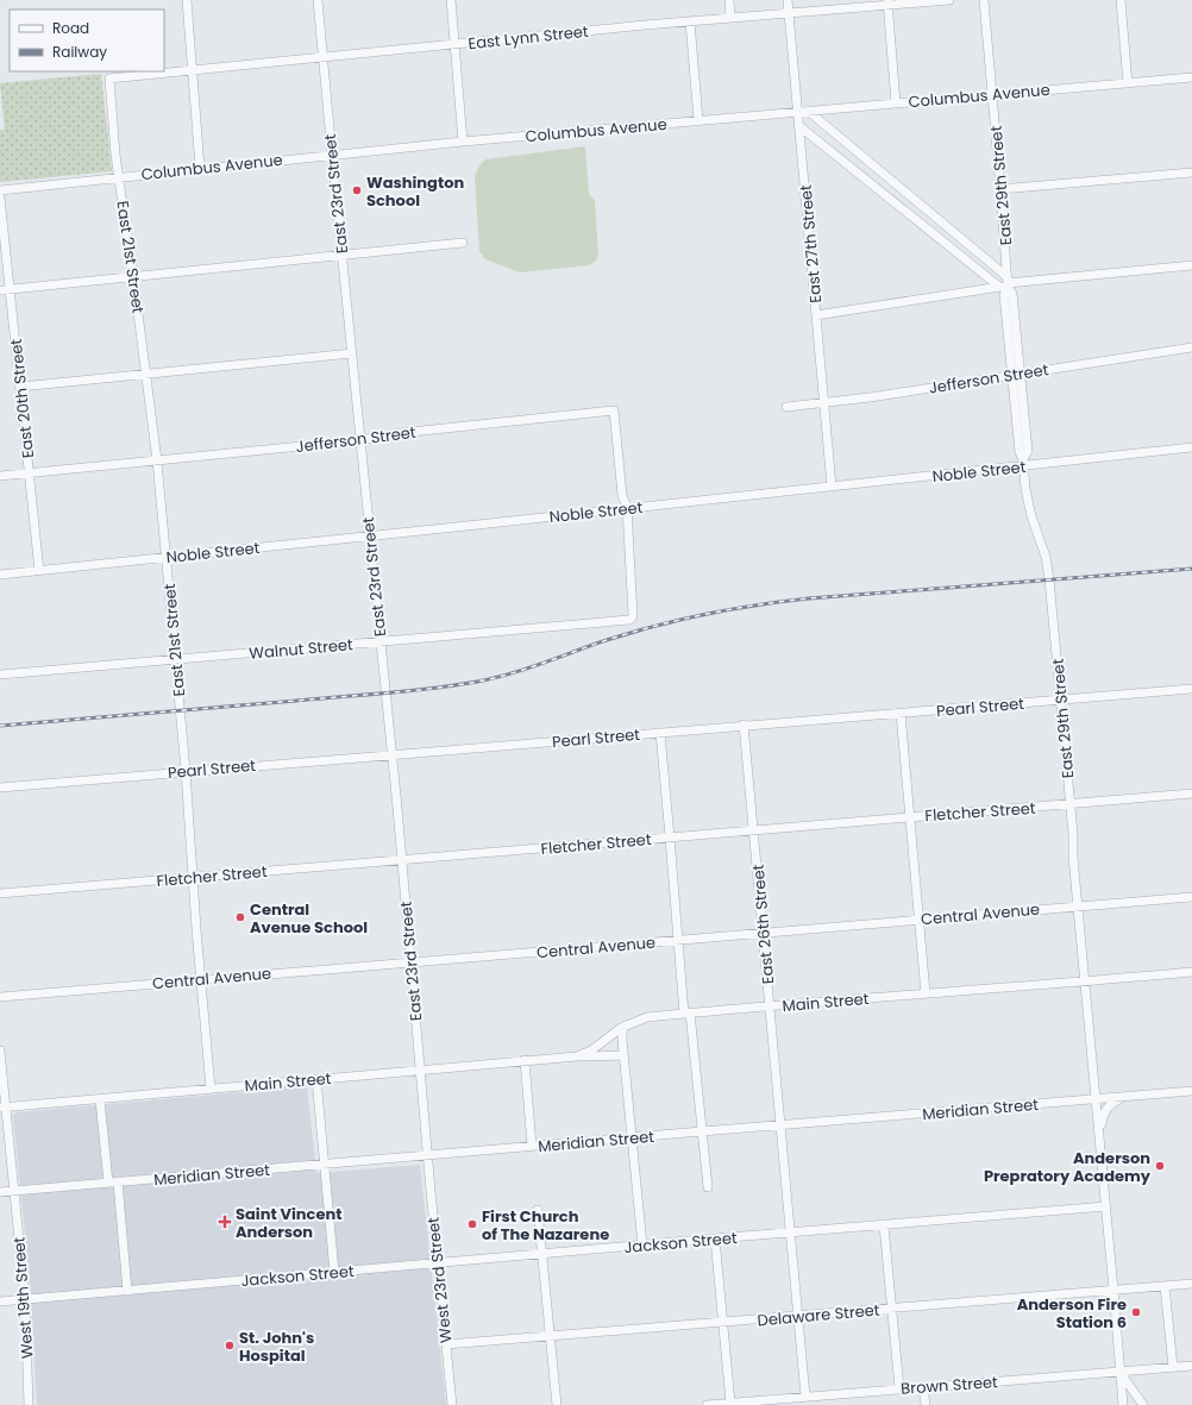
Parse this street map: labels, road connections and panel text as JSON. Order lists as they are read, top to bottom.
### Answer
{
  "streets": {
    "street": [
      "East Lynn Street",
      "Columbus Avenue",
      "East 29th Street",
      "East 23rd Street",
      "East 27th Street",
      "East 21st Street",
      "Jefferson Street",
      "East 20th Street",
      "Noble Street",
      "Walnut Street",
      "Pearl Street",
      "Fletcher Street",
      "Central Avenue",
      "East 26th Street",
      "Main Street",
      "Meridian Street",
      "Jackson Street",
      "West 23rd Street",
      "West 19th Street",
      "Delaware Street",
      "Brown Street"
    ]
  },
  "crossings": [
    ["East Lynn Street", "East 23rd Street"],
    ["East Lynn Street", "East 27th Street"],
    ["East Lynn Street", "East 21st Street"],
    ["Columbus Avenue", "East 29th Street"],
    ["Columbus Avenue", "East 23rd Street"],
    ["Columbus Avenue", "East 27th Street"],
    ["Columbus Avenue", "East 21st Street"],
    ["East 29th Street", "Jefferson Street"],
    ["East 29th Street", "Noble Street"],
    ["East 29th Street", "Pearl Street"],
    ["East 29th Street", "Fletcher Street"],
    ["East 29th Street", "Central Avenue"],
    ["East 29th Street", "Main Street"],
    ["East 29th Street", "Meridian Street"],
    ["East 23rd Street", "Jefferson Street"],
    ["East 23rd Street", "Noble Street"],
    ["East 23rd Street", "Walnut Street"],
    ["East 23rd Street", "Pearl Street"],
    ["East 23rd Street", "Fletcher Street"],
    ["East 23rd Street", "Central Avenue"],
    ["East 23rd Street", "Main Street"],
    ["East 23rd Street", "Meridian Street"],
    ["East 23rd Street", "West 23rd Street"],
    ["East 27th Street", "Jefferson Street"],
    ["East 27th Street", "Noble Street"],
    ["East 21st Street", "Jefferson Street"],
    ["East 21st Street", "Noble Street"],
    ["East 21st Street", "Walnut Street"],
    ["East 21st Street", "Pearl Street"],
    ["East 21st Street", "Fletcher Street"],
    ["East 21st Street", "Central Avenue"],
    ["East 21st Street", "Main Street"],
    ["Jefferson Street", "East 20th Street"],
    ["Jefferson Street", "Noble Street"],
    ["Jefferson Street", "Walnut Street"],
    ["East 20th Street", "Noble Street"],
    ["Noble Street", "Walnut Street"],
    ["Pearl Street", "East 26th Street"],
    ["Fletcher Street", "East 26th Street"],
    ["Central Avenue", "East 26th Street"],
    ["East 26th Street", "Main Street"],
    ["East 26th Street", "Meridian Street"],
    ["East 26th Street", "Jackson Street"],
    ["East 26th Street", "Delaware Street"],
    ["East 26th Street", "Brown Street"],
    ["Main Street", "West 19th Street"],
    ["Meridian Street", "West 23rd Street"],
    ["Meridian Street", "West 19th Street"],
    ["Jackson Street", "West 23rd Street"],
    ["Jackson Street", "West 19th Street"],
    ["West 23rd Street", "Delaware Street"]
  ],
  "places": {
    "other": [
      "Washington School",
      "Central Avenue School",
      "Anderson Prepratory Academy",
      "First Church of The Nazarene",
      "Anderson Fire Station 6",
      "St. John's Hospital"
    ],
    "health": ["Saint Vincent Anderson"]
  },
  "legend": ["Road", "Railway"]
}
